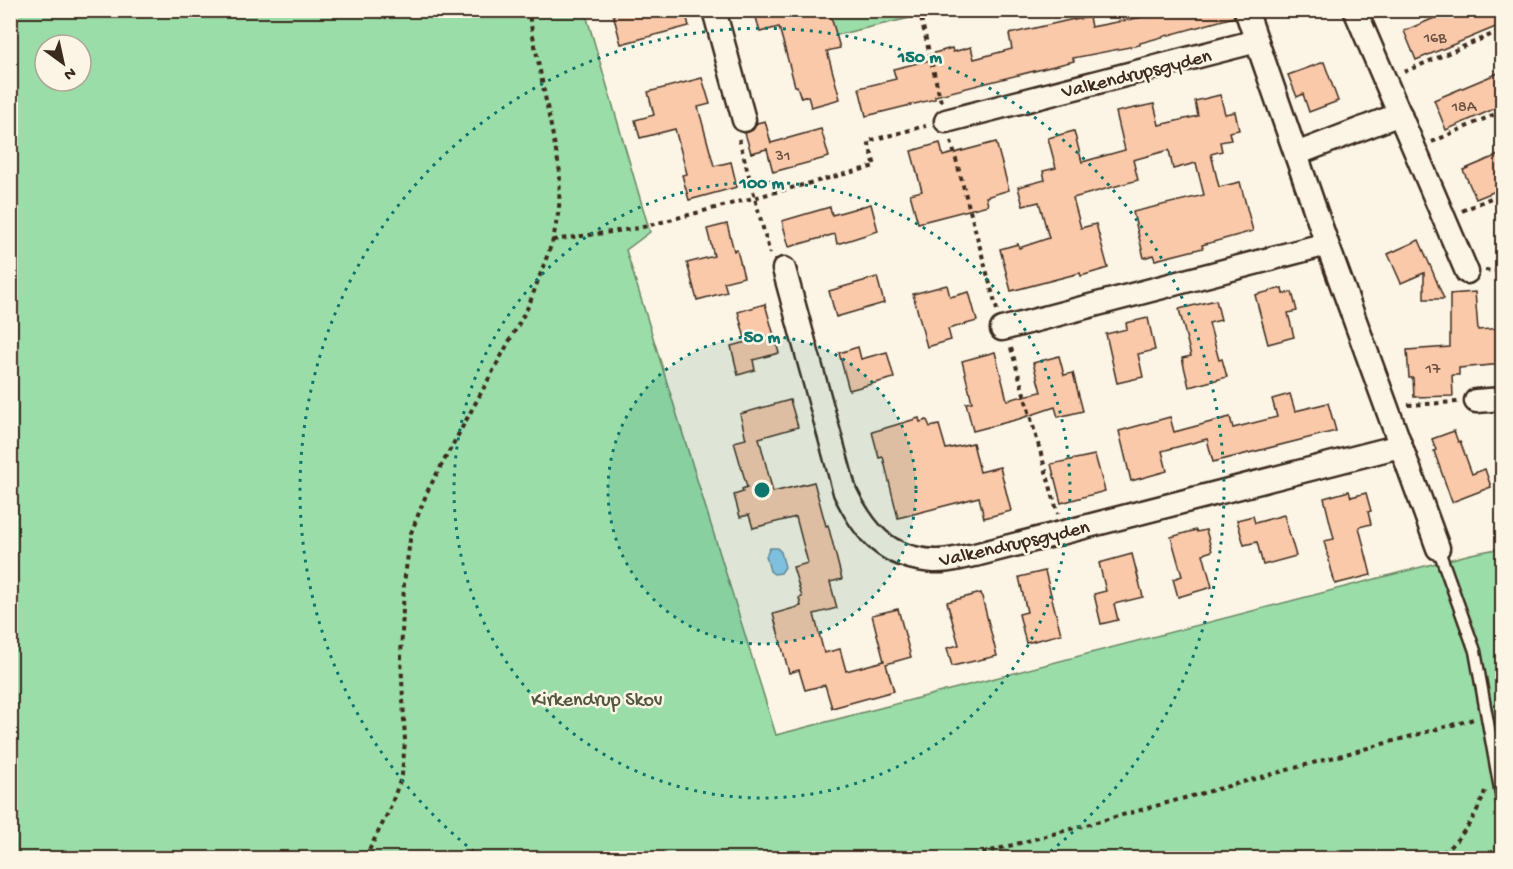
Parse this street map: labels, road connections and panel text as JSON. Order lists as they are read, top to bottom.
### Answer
{
  "streets": {
    "street": ["Valkendrupsgyden"]
  },
  "parks": ["Kirkendrup Skov"],
  "house_numbers": [
    "16B",
    "18A",
    "31",
    "17"
  ],
  "north": "bottom right",
  "rings": ["150 m", "100 m", "50 m"]
}
